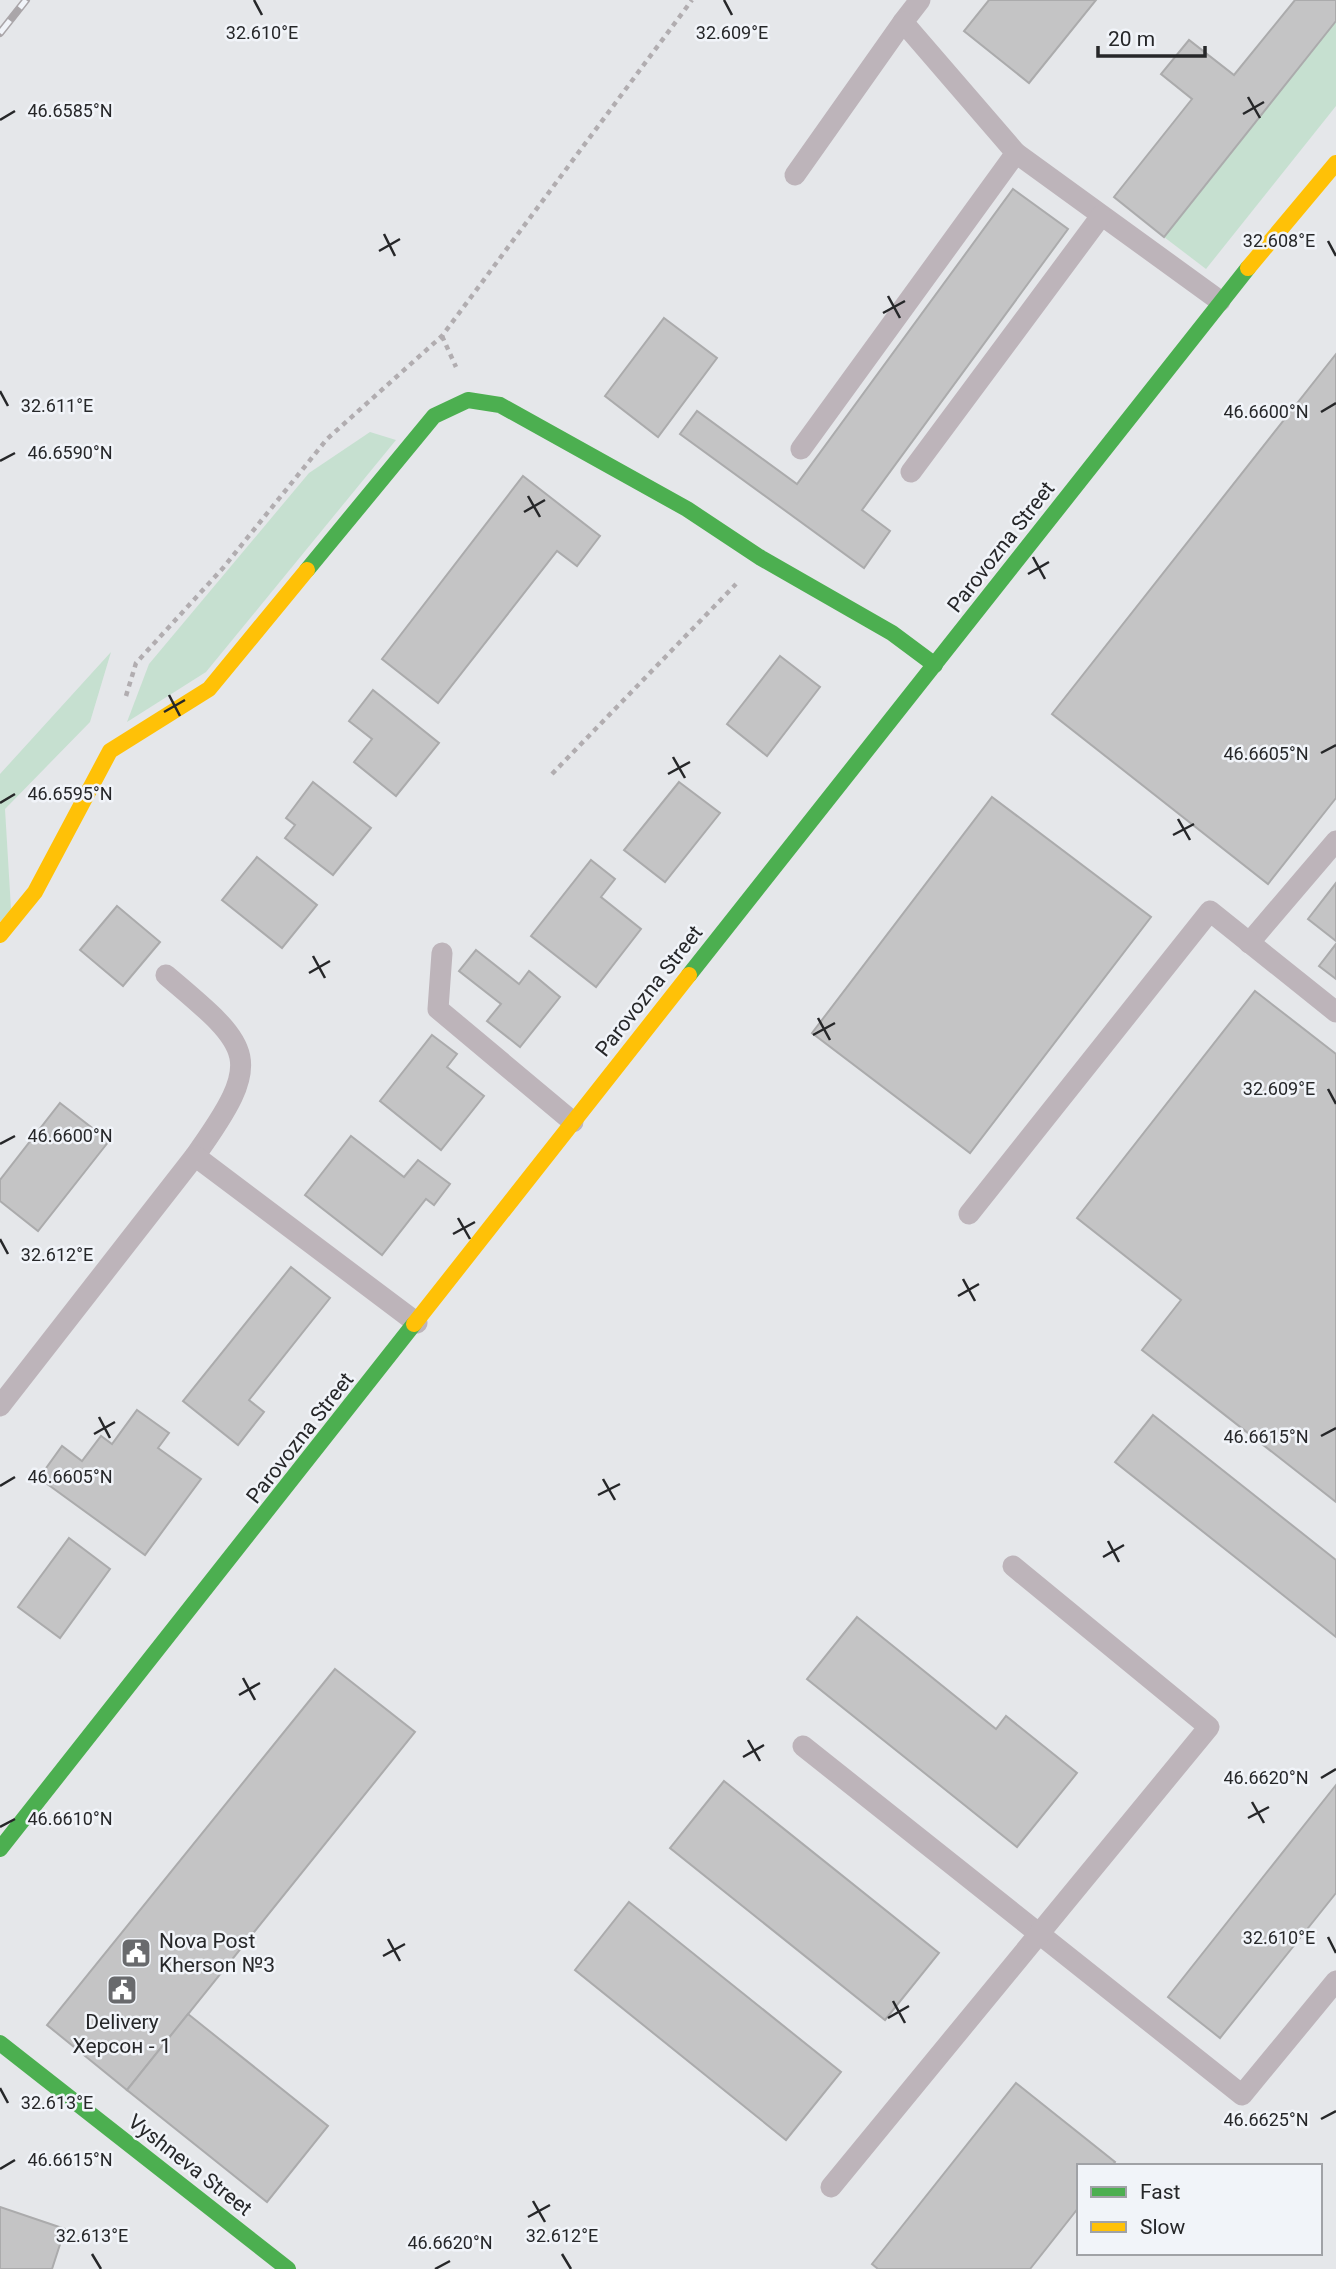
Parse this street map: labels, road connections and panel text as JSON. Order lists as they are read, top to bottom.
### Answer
{
  "streets": {
    "main road": ["Parovozna Street", "Vyshneva Street"]
  },
  "places": {
    "public building": ["Nova Post Kherson №3", "Delivery Херсон - 1"]
  },
  "legend": ["Fast", "Slow"],
  "scale_bar": "20 m",
  "coordinates": [
    "32.610°E",
    "32.609°E",
    "46.6585°N",
    "32.608°E",
    "32.611°E",
    "46.6600°N",
    "46.6590°N",
    "46.6605°N",
    "46.6595°N",
    "32.612°E",
    "46.6615°N",
    "46.6620°N",
    "46.6610°N",
    "32.613°E",
    "46.6625°N"
  ]
}
